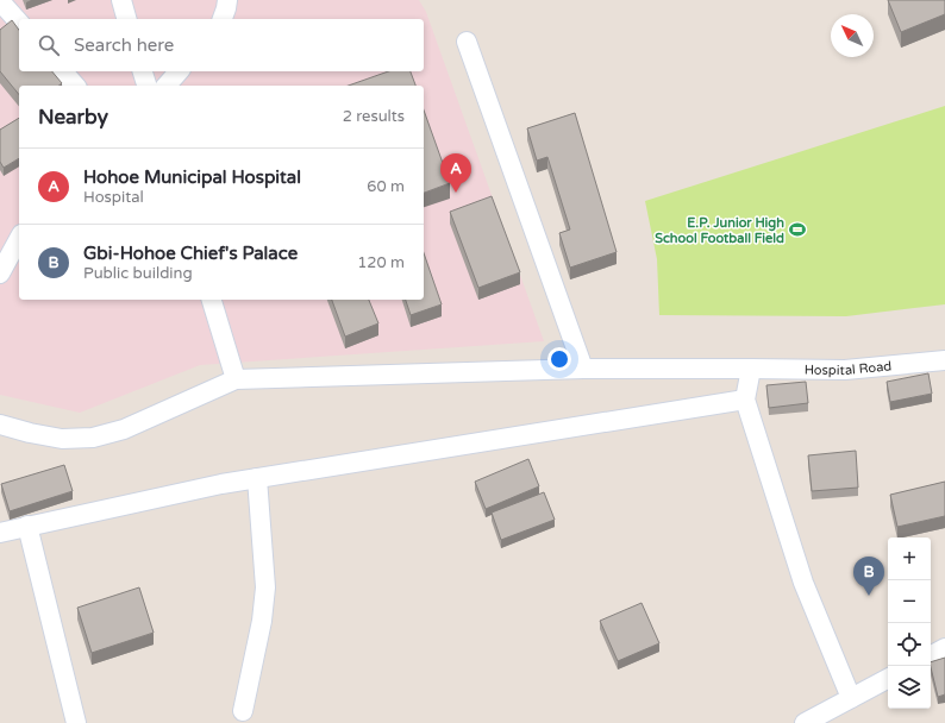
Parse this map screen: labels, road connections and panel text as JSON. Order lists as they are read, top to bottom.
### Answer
{
  "streets": {
    "street": ["Hospital Road"]
  },
  "places": {
    "sports": ["E.P. Junior High School Football Field"]
  },
  "north": "top left",
  "page": {
    "search": "Search here",
    "heading": ["Nearby", "2 results"],
    "list": [
      {
        "mark": "A",
        "name": "Hohoe Municipal Hospital",
        "note": "Hospital",
        "value": "60 m"
      },
      {
        "mark": "B",
        "name": "Gbi-Hohoe Chief's Palace",
        "note": "Public building",
        "value": "120 m"
      }
    ],
    "pins": ["A", "B"],
    "map_buttons": ["+", "−"]
  }
}
